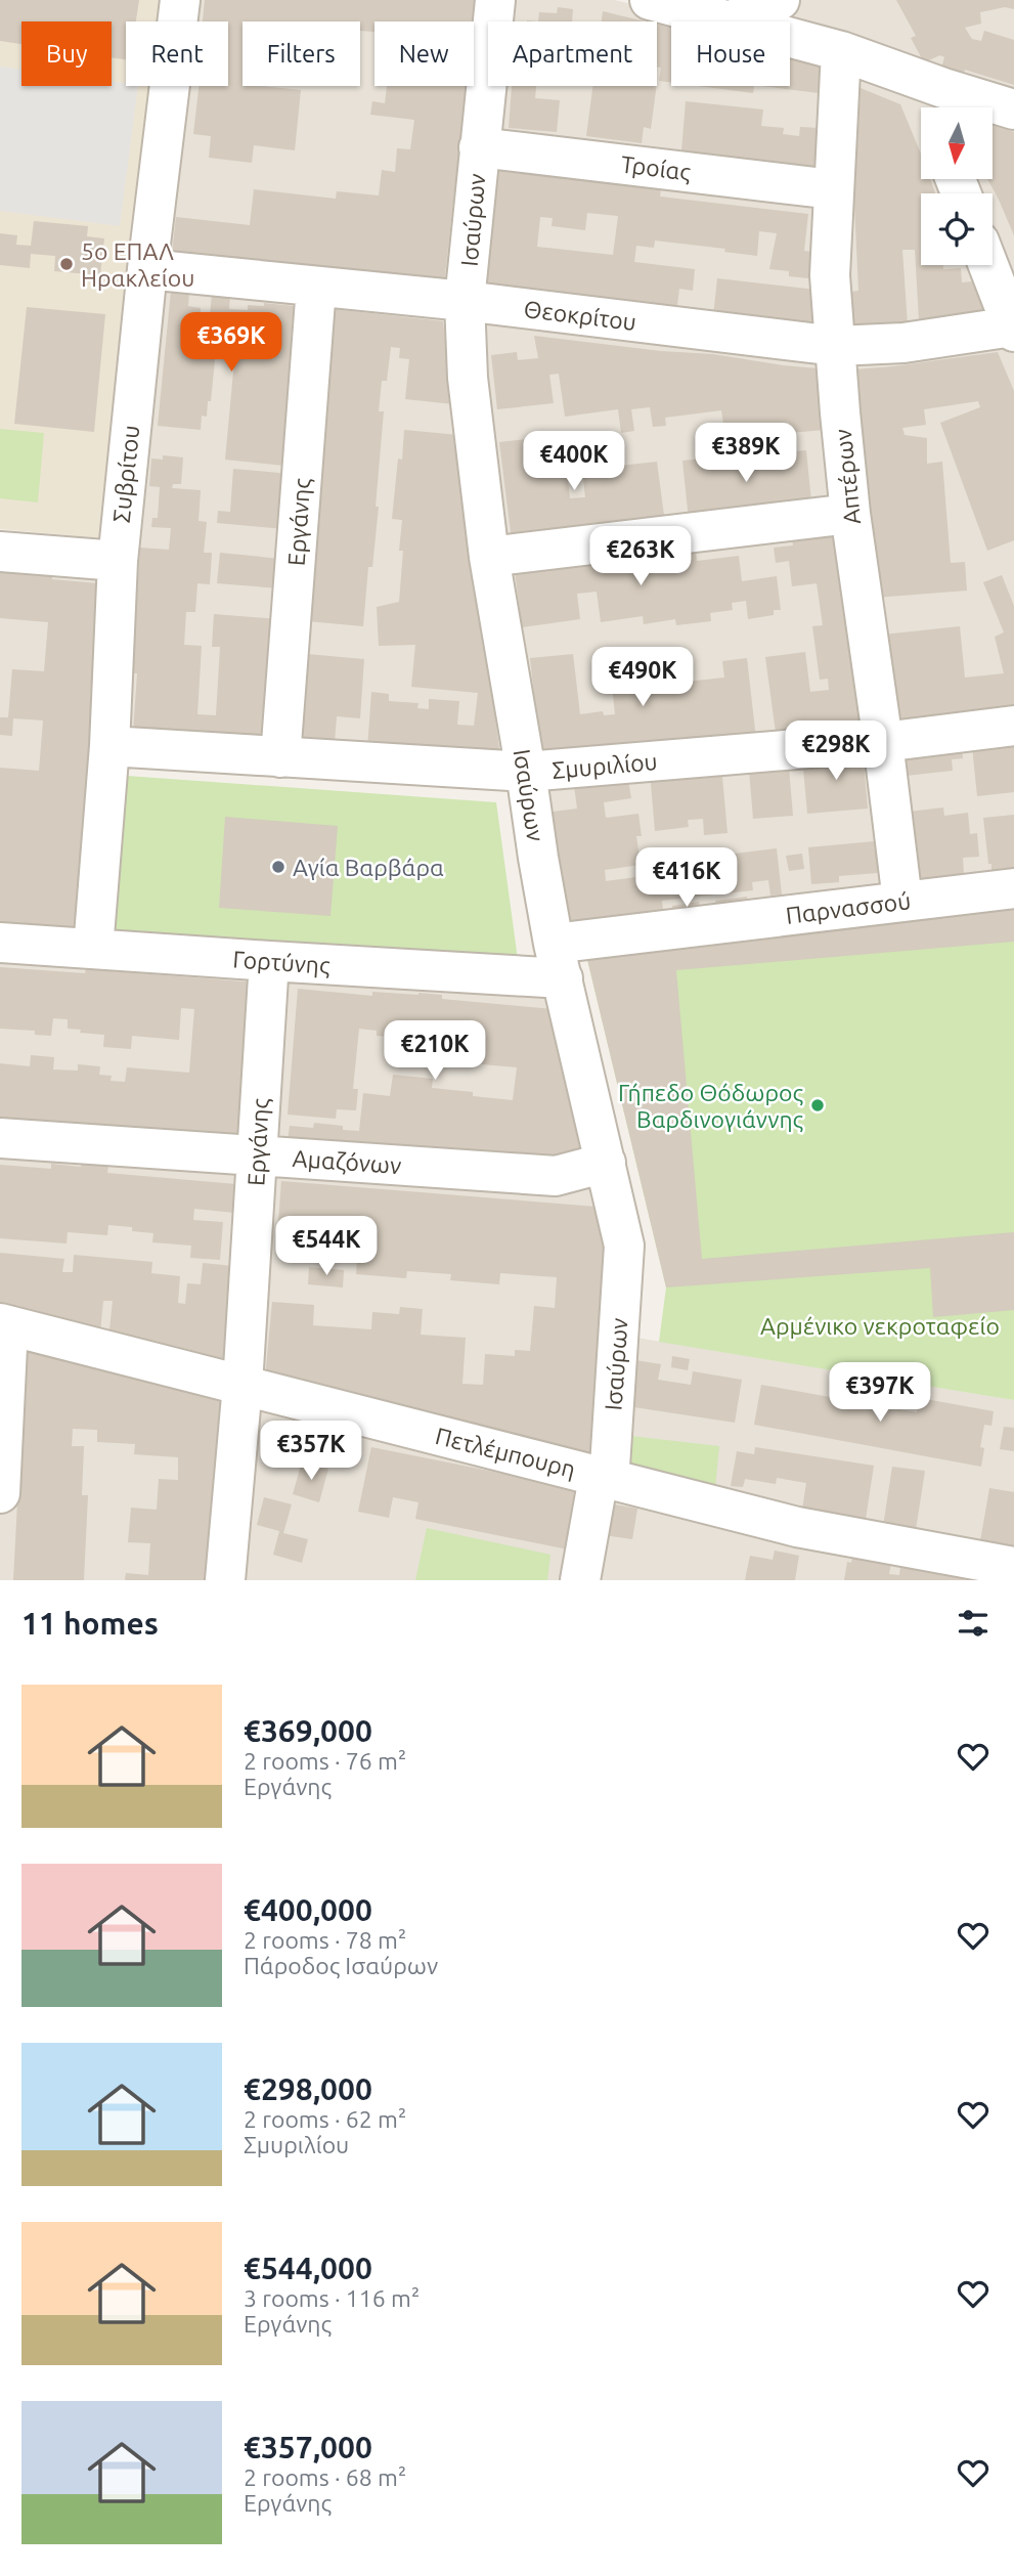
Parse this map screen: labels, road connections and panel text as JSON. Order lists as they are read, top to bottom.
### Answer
{
  "streets": {
    "street": [
      "Τροίας",
      "Ισαύρων",
      "Θεοκρίτου",
      "Συβρίτου",
      "Απτέρων",
      "Εργάνης",
      "Σμυριλίου",
      "Παρνασσού",
      "Γορτύνης",
      "Αμαζόνων",
      "Πετλέμπουρη"
    ]
  },
  "crossings": [
    ["Τροίας", "Ισαύρων"],
    ["Τροίας", "Απτέρων"],
    ["Ισαύρων", "Θεοκρίτου"],
    ["Ισαύρων", "Σμυριλίου"],
    ["Ισαύρων", "Παρνασσού"],
    ["Ισαύρων", "Γορτύνης"],
    ["Ισαύρων", "Αμαζόνων"],
    ["Ισαύρων", "Πετλέμπουρη"],
    ["Θεοκρίτου", "Συβρίτου"],
    ["Θεοκρίτου", "Απτέρων"],
    ["Θεοκρίτου", "Εργάνης"],
    ["Συβρίτου", "Σμυριλίου"],
    ["Συβρίτου", "Γορτύνης"],
    ["Απτέρων", "Σμυριλίου"],
    ["Απτέρων", "Παρνασσού"],
    ["Εργάνης", "Σμυριλίου"],
    ["Εργάνης", "Γορτύνης"],
    ["Εργάνης", "Αμαζόνων"],
    ["Εργάνης", "Πετλέμπουρη"],
    ["Παρνασσού", "Γορτύνης"]
  ],
  "parks": ["Αρμένικο νεκροταφείο"],
  "places": ["5ο ΕΠΑΛ Ηρακλείου", "Αγία Βαρβάρα", "Γήπεδο Θόδωρος Βαρδινογιάννης"],
  "north": "bottom",
  "page": {
    "chip": [
      "Buy",
      "Rent",
      "Filters",
      "New",
      "Apartment",
      "House"
    ],
    "price": [
      "€369K",
      "€389K",
      "€400K",
      "€263K",
      "€490K",
      "€298K",
      "€416K",
      "€210K",
      "€544K",
      "€397K",
      "€357K"
    ],
    "heading": "11 homes",
    "list": [
      {
        "name": "€369,000",
        "note": "2 rooms · 76 m² · Εργάνης"
      },
      {
        "name": "€400,000",
        "note": "2 rooms · 78 m² · Πάροδος Ισαύρων"
      },
      {
        "name": "€298,000",
        "note": "2 rooms · 62 m² · Σμυριλίου"
      },
      {
        "name": "€544,000",
        "note": "3 rooms · 116 m² · Εργάνης"
      },
      {
        "name": "€357,000",
        "note": "2 rooms · 68 m² · Εργάνης"
      }
    ]
  }
}
